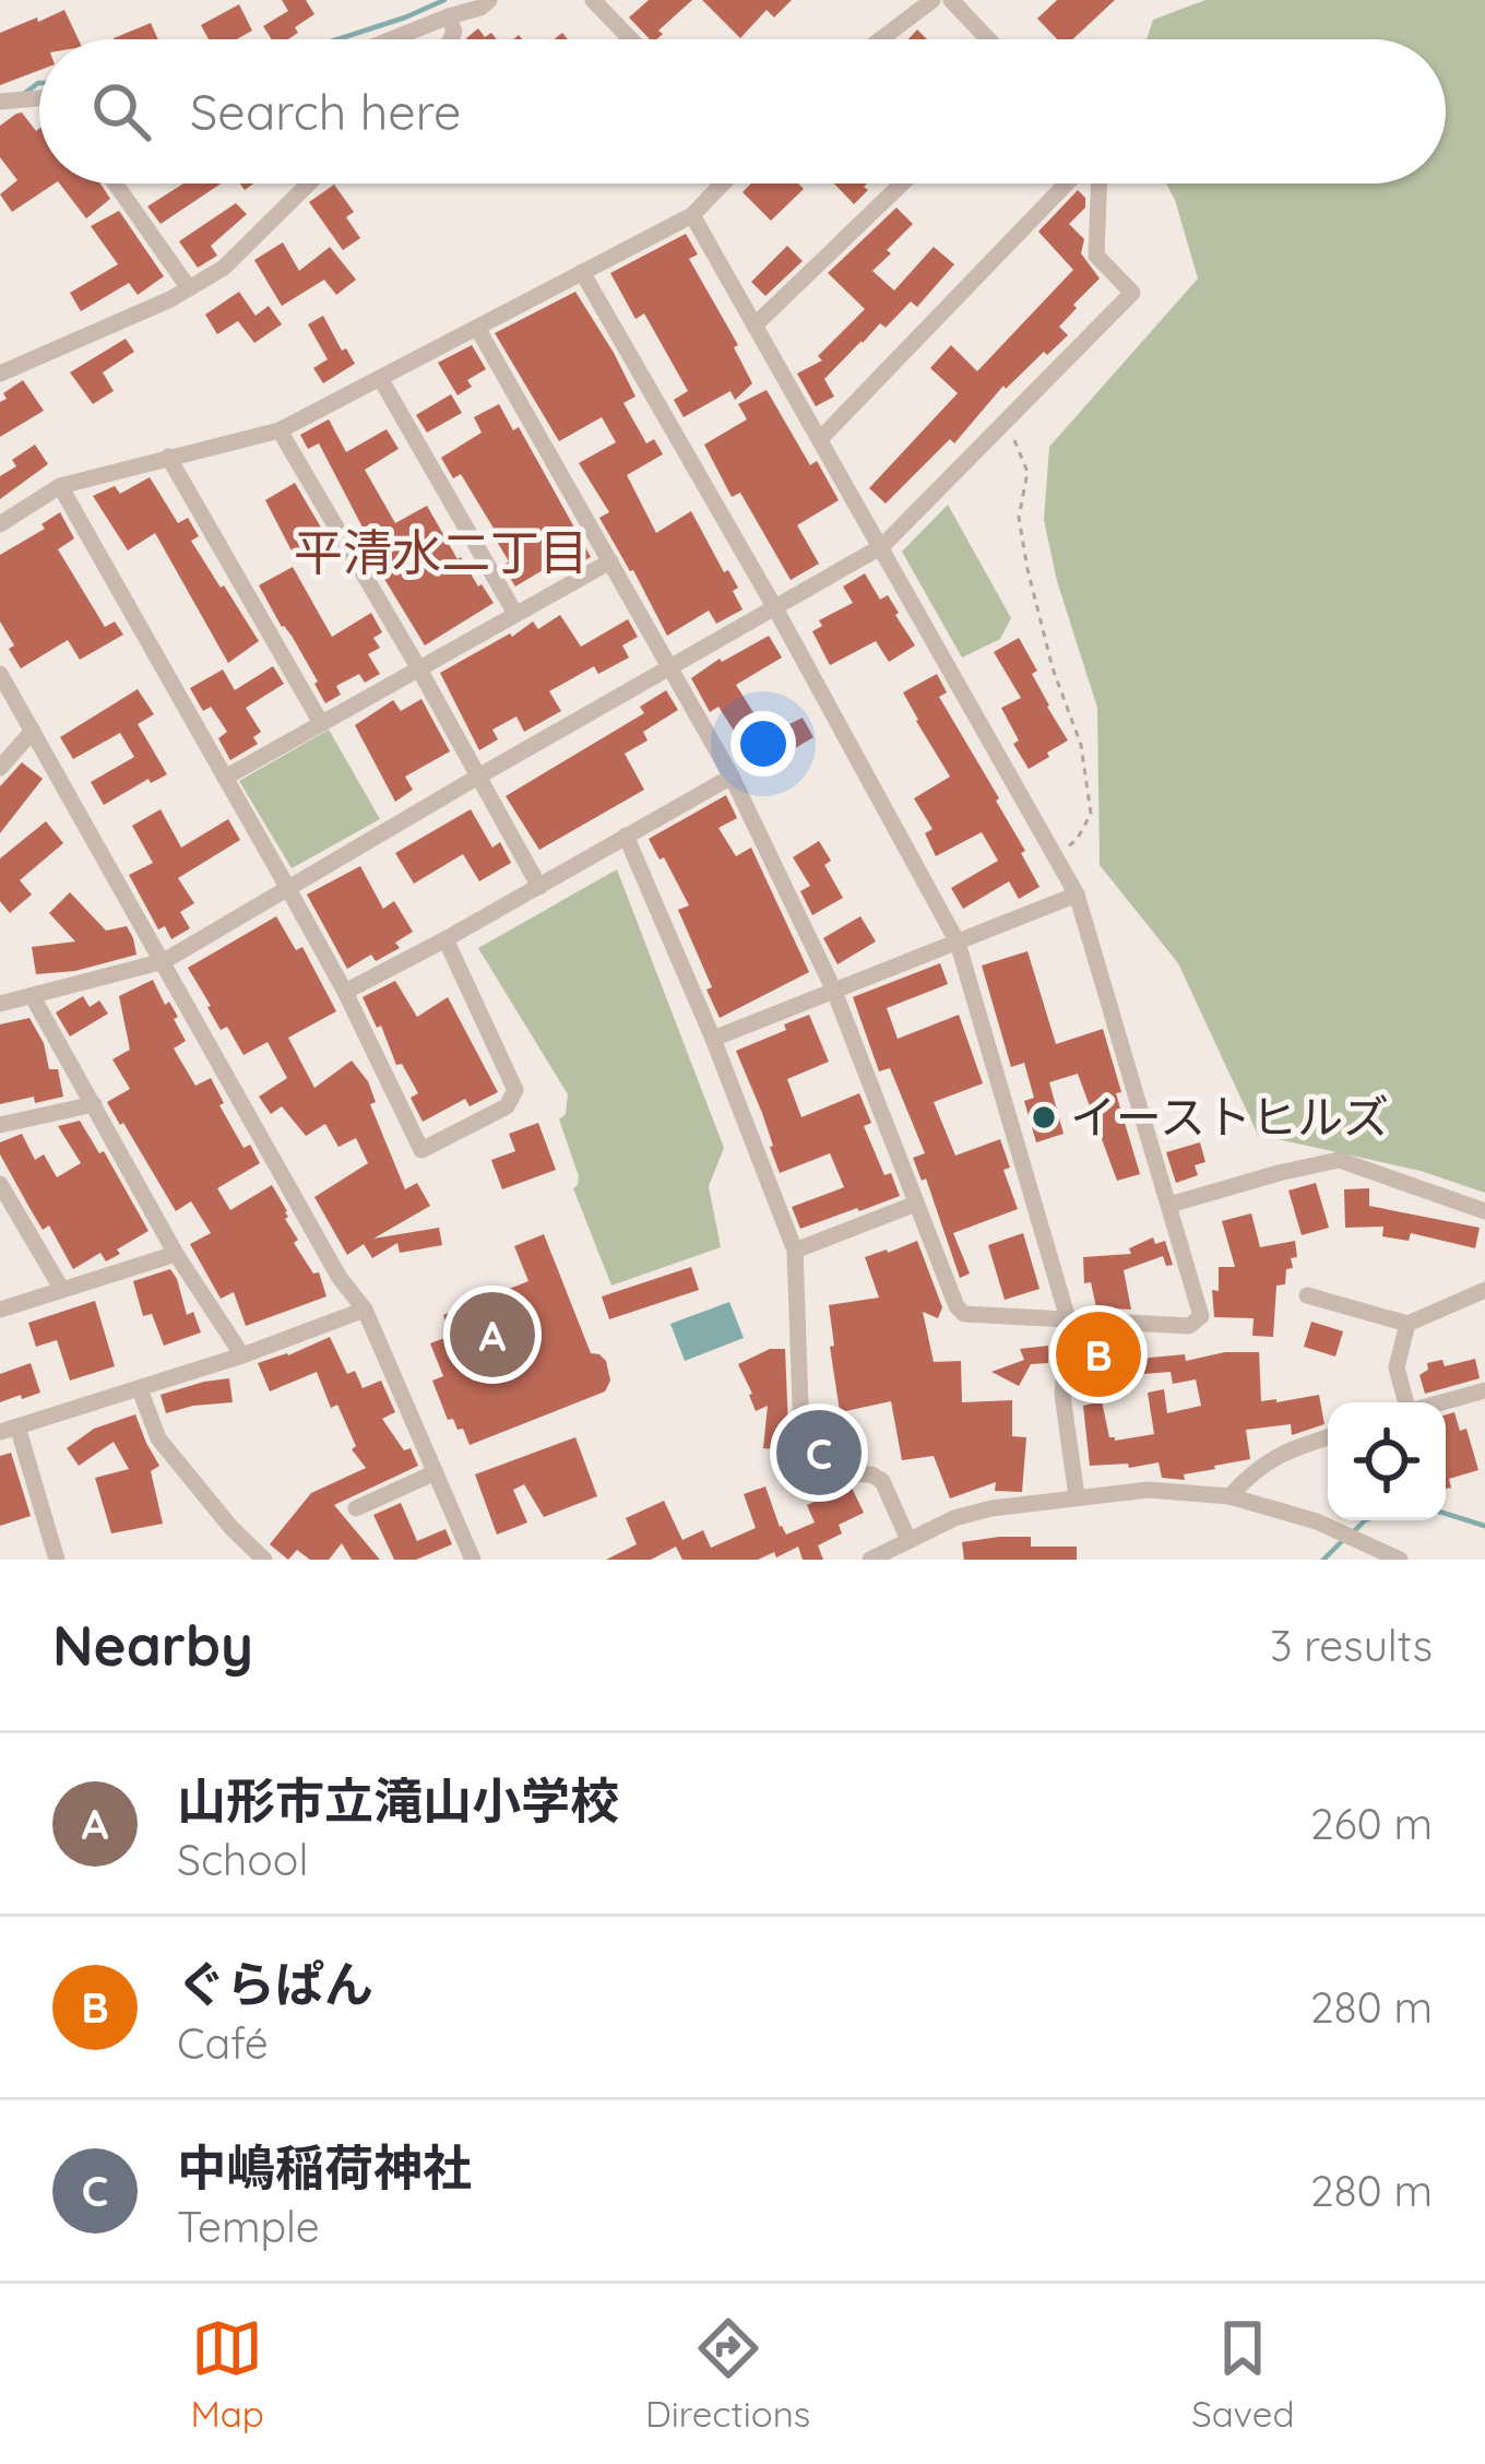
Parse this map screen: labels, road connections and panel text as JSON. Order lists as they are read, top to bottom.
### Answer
{
  "districts": ["平清水二丁目"],
  "places": ["イーストヒルズ"],
  "page": {
    "search": "Search here",
    "pins": ["A", "B", "C"],
    "heading": ["Nearby", "3 results"],
    "list": [
      {
        "mark": "A",
        "name": "山形市立滝山小学校",
        "note": "School",
        "value": "260 m"
      },
      {
        "mark": "B",
        "name": "ぐらぱん",
        "note": "Café",
        "value": "280 m"
      },
      {
        "mark": "C",
        "name": "中嶋稲荷神社",
        "note": "Temple",
        "value": "280 m"
      }
    ],
    "nav": ["Map", "Directions", "Saved"]
  }
}
